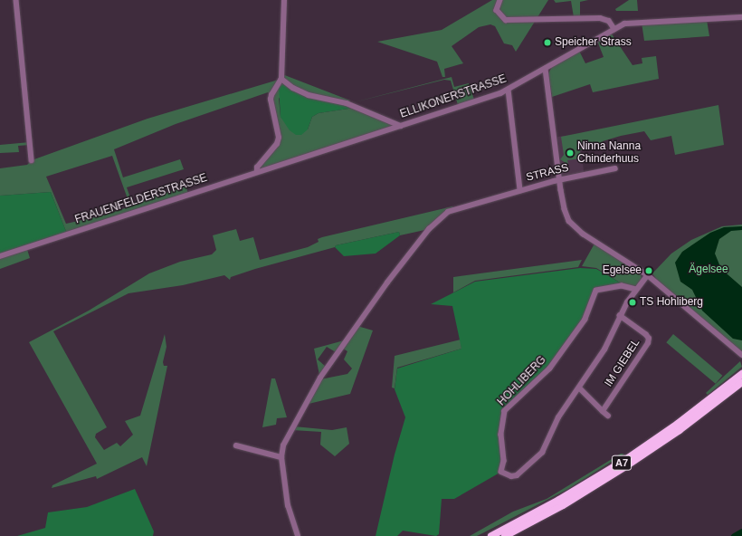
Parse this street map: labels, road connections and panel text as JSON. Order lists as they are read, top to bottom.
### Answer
{
  "streets": {
    "highway": ["A7"],
    "street": [
      "ELLIKONERSTRASSE",
      "STRASS",
      "FRAUENFELDERSTRASSE",
      "IM GIEBEL",
      "HOHLIBERG"
    ]
  },
  "crossings": [
    ["ELLIKONERSTRASSE", "STRASS"],
    ["ELLIKONERSTRASSE", "FRAUENFELDERSTRASSE"],
    ["IM GIEBEL", "HOHLIBERG"]
  ],
  "parks": ["Ägelsee"],
  "places": [
    "Speicher Strass",
    "Ninna Nanna Chinderhuus",
    "Egelsee",
    "TS Hohliberg"
  ]
}
